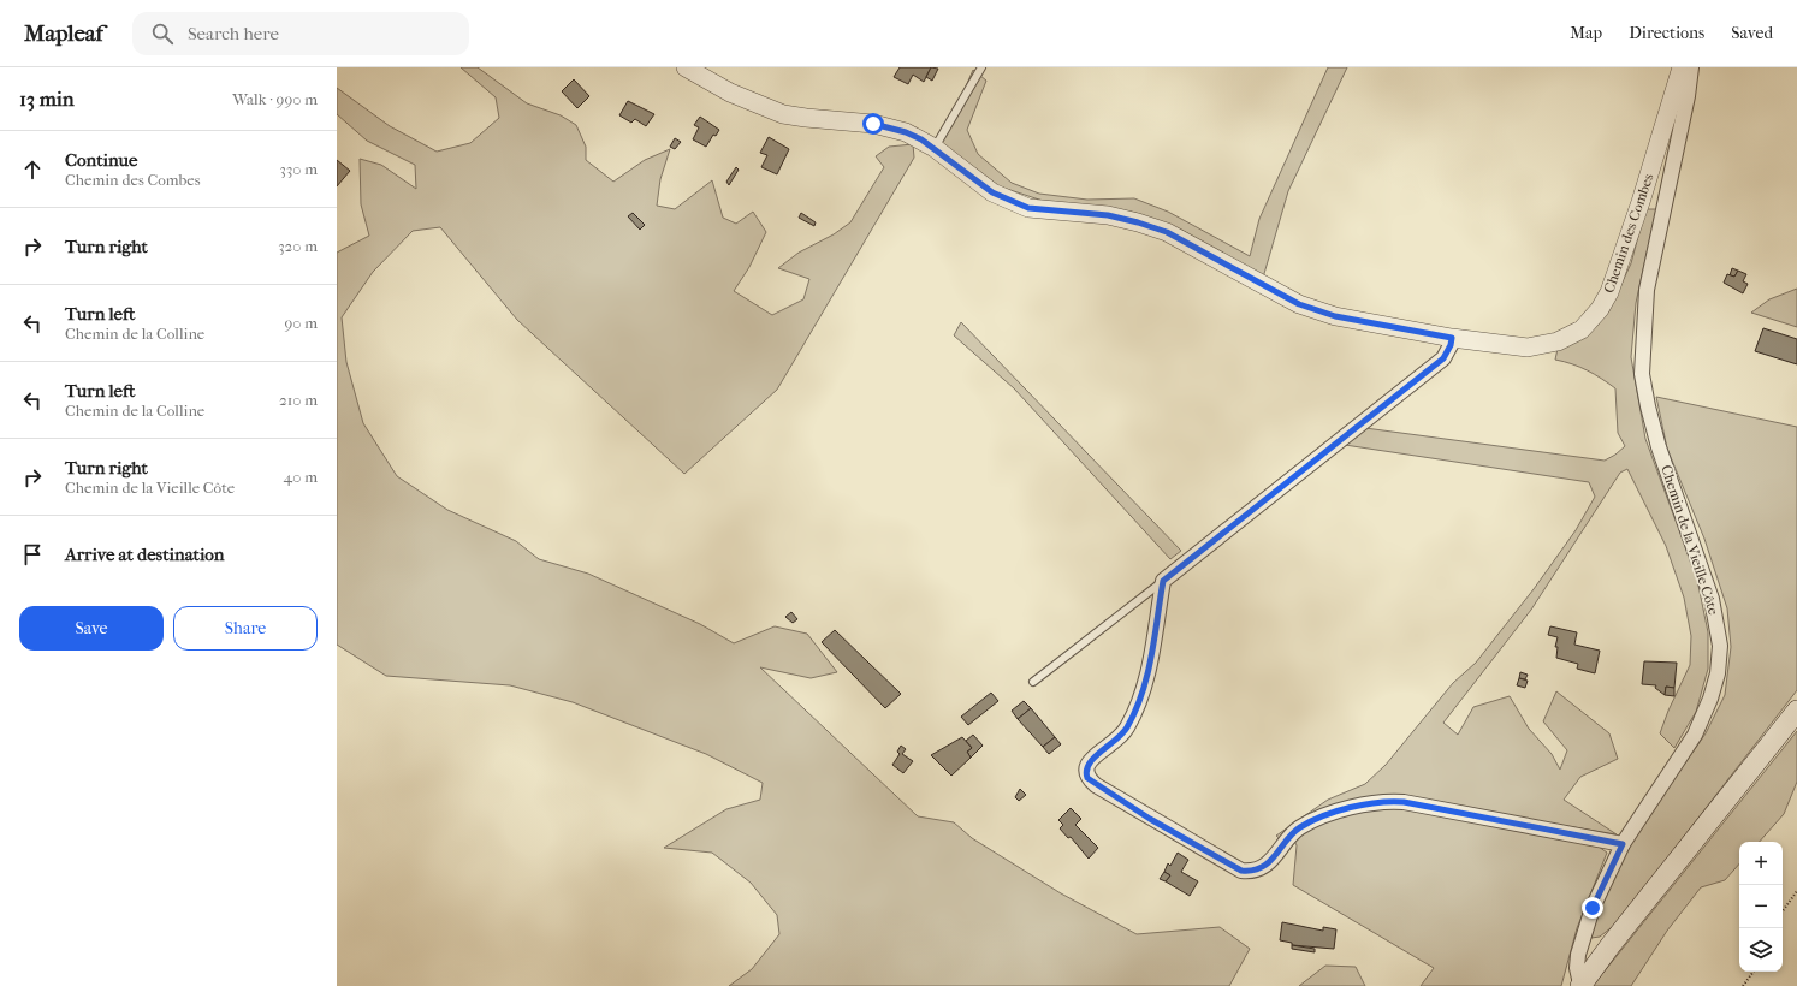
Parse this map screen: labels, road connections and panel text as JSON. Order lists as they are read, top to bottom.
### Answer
{
  "streets": {
    "street": ["Chemin des Combes", "Chemin de la Vieille Côte"]
  },
  "page": {
    "header": "Mapleaf",
    "search": "Search here",
    "nav": ["Map", "Directions", "Saved"],
    "heading": ["13 min", "Walk · 990 m"],
    "list": [
      ["Continue", "Chemin des Combes", "330 m"],
      ["Turn right", "320 m"],
      ["Turn left", "Chemin de la Colline", "90 m"],
      ["Turn left", "Chemin de la Colline", "210 m"],
      ["Turn right", "Chemin de la Vieille Côte", "40 m"],
      "Arrive at destination"
    ],
    "buttons": ["Save", "Share"],
    "map_buttons": ["+", "−"]
  }
}
